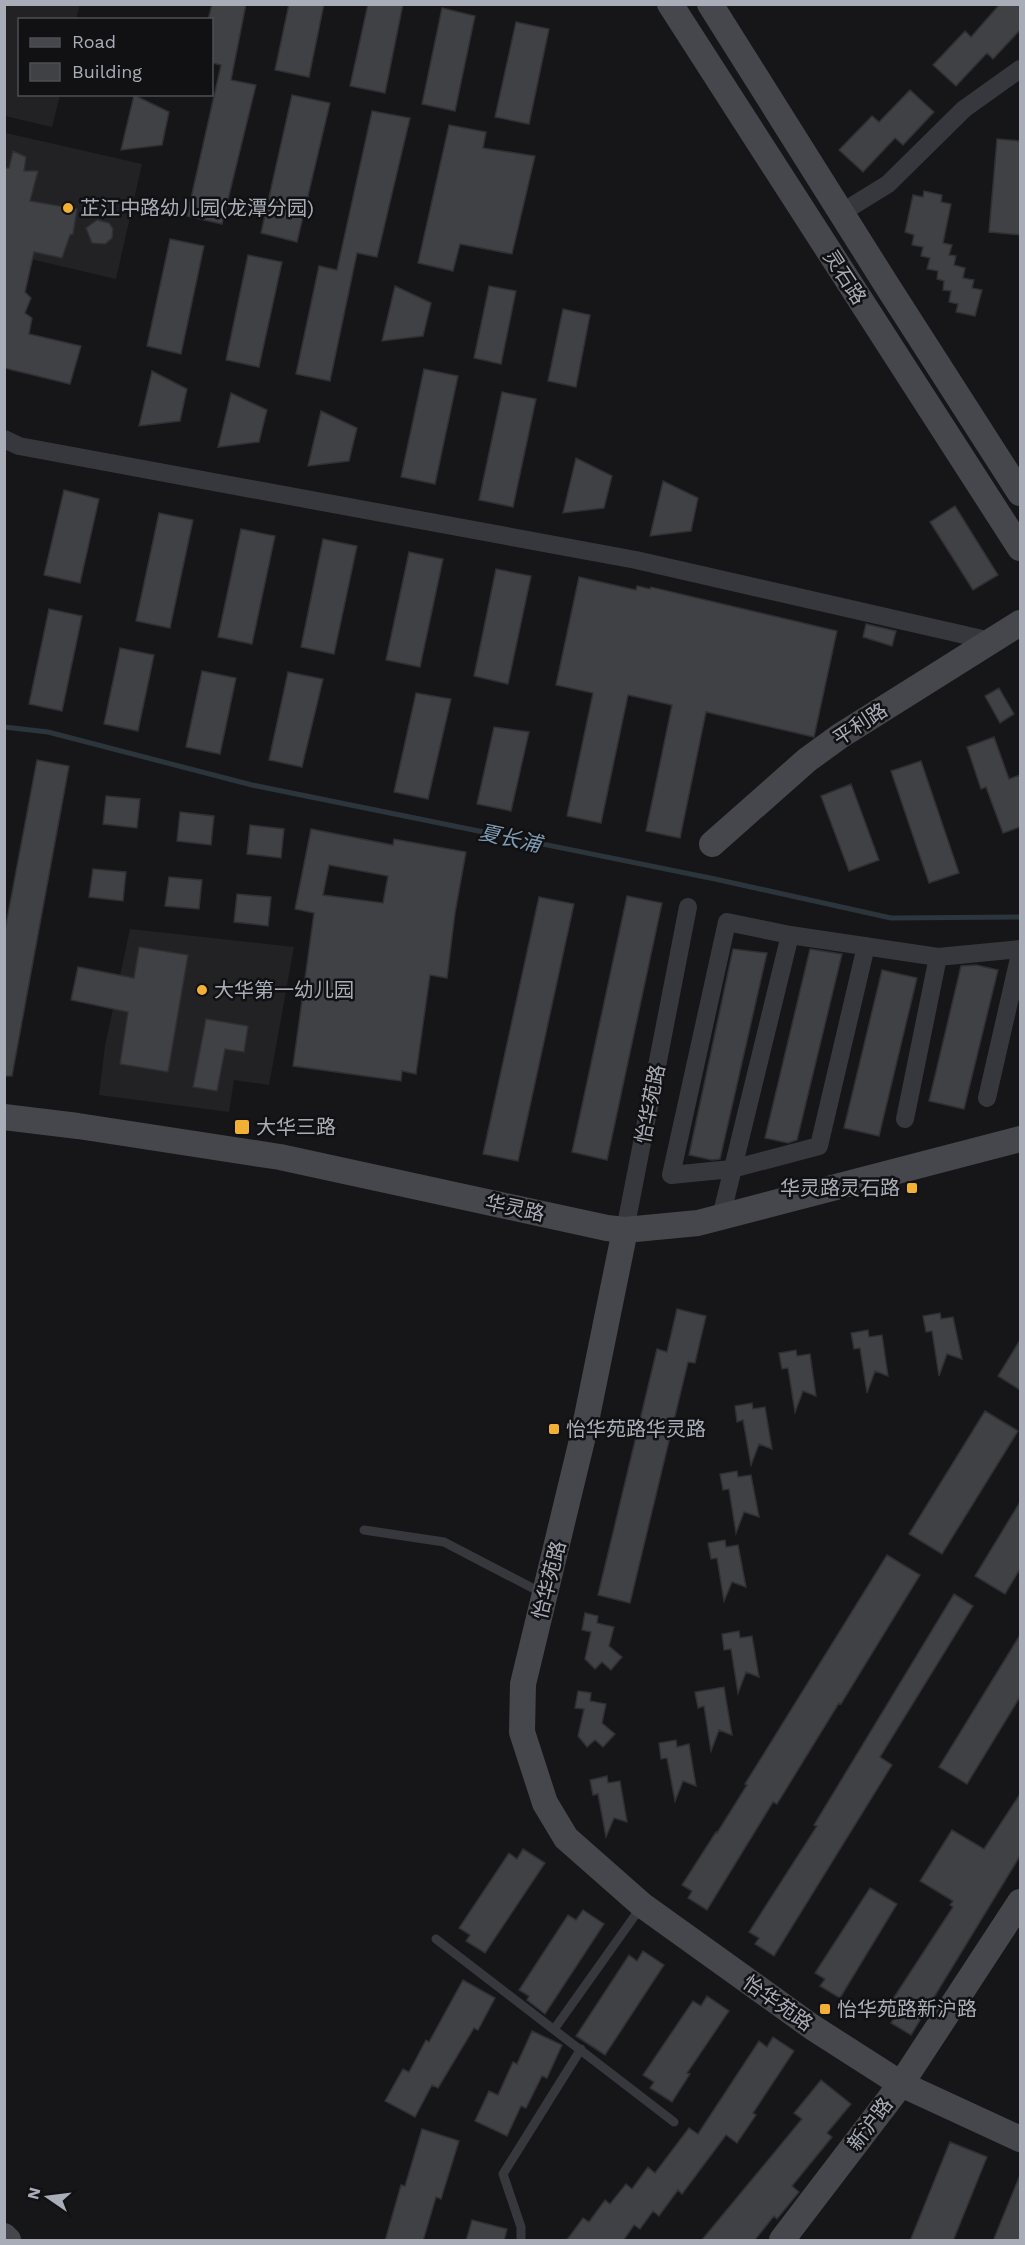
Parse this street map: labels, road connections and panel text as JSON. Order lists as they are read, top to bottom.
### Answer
{
  "streets": {
    "main road": [
      "灵石路",
      "平利路",
      "怡华苑路",
      "华灵路",
      "新沪路"
    ]
  },
  "crossings": [
    ["怡华苑路", "华灵路"],
    ["怡华苑路", "新沪路"]
  ],
  "water": ["夏长浦"],
  "places": {
    "other": ["芷江中路幼儿园(龙潭分园)", "大华第一幼儿园"],
    "transit": [
      "大华三路",
      "华灵路灵石路",
      "怡华苑路华灵路",
      "怡华苑路新沪路"
    ]
  },
  "legend": ["Road", "Building"],
  "north": "left"
}
